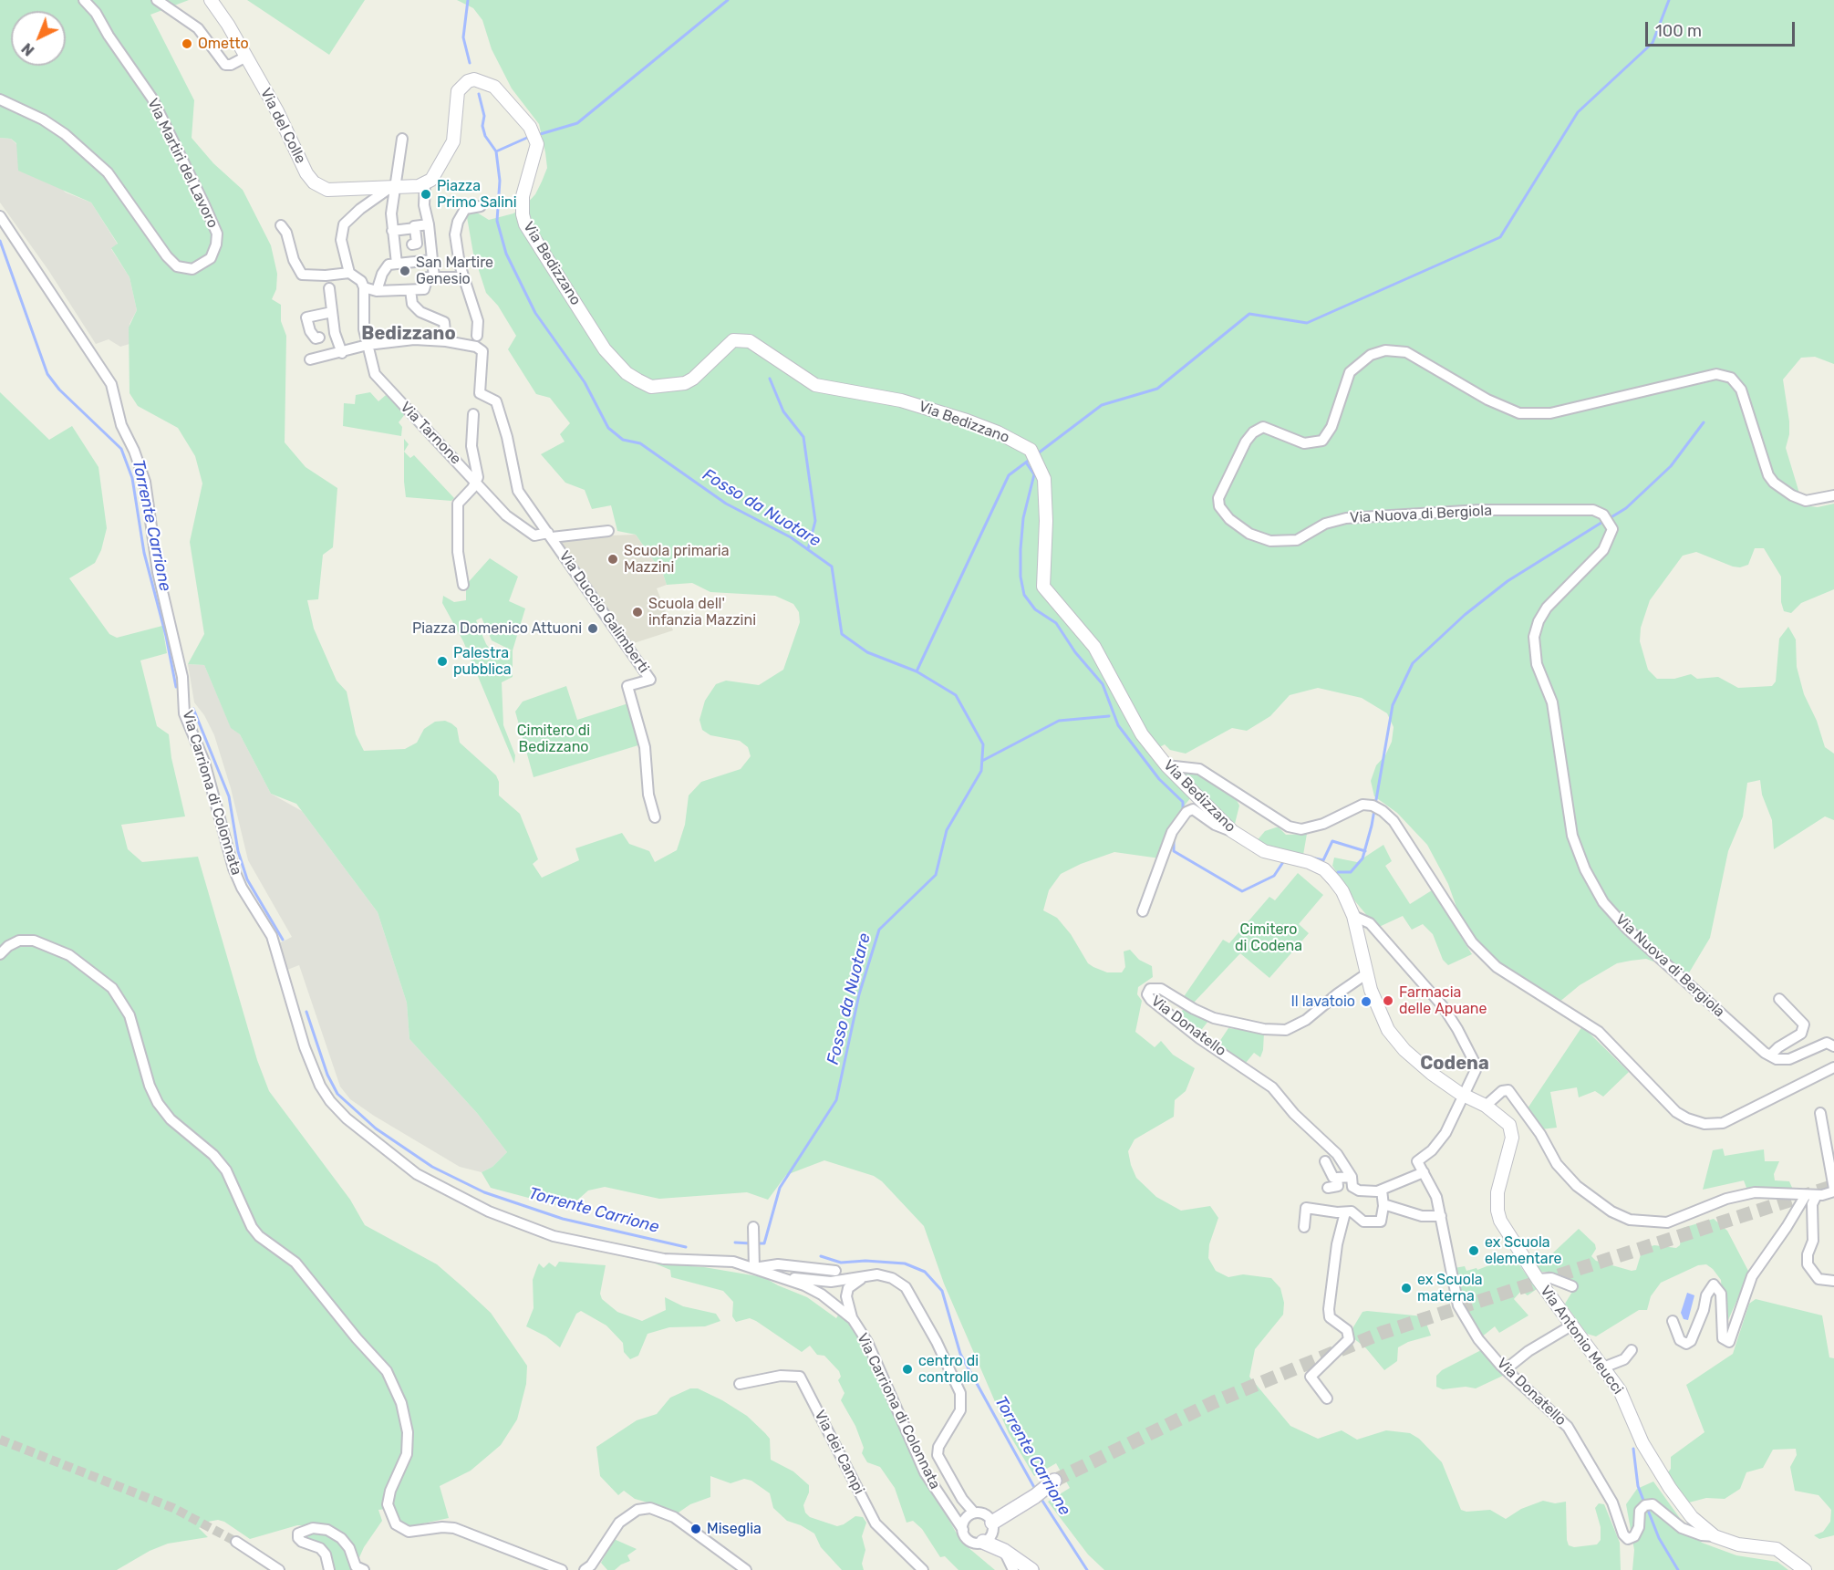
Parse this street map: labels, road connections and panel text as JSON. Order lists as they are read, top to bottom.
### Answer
{
  "streets": {
    "main road": ["Via Carriona di Colonnata"],
    "street": [
      "Via del Colle",
      "Via Martiri del Lavoro",
      "Via Bedizzano",
      "Via Tarnone",
      "Via Nuova di Bergiola",
      "Via Duccio Galimberti",
      "Via Donatello",
      "Via Antonio Meucci",
      "Via dei Campi"
    ]
  },
  "crossings": [
    ["Via del Colle", "Via Bedizzano"],
    ["Via Bedizzano", "Via Donatello"],
    ["Via Bedizzano", "Via Antonio Meucci"],
    ["Via Tarnone", "Via Duccio Galimberti"],
    ["Via Donatello", "Via Antonio Meucci"]
  ],
  "districts": ["Bedizzano", "Codena"],
  "water": ["Fosso da Nuotare", "Torrente Carrione"],
  "parks": ["Cimitero di Bedizzano", "Cimitero di Codena"],
  "places": [
    "Ometto",
    "Piazza Primo Salini",
    "San Martire Genesio",
    "Scuola primaria Mazzini",
    "Scuola dell' infanzia Mazzini",
    "Piazza Domenico Attuoni",
    "Palestra pubblica",
    "Farmacia delle Apuane",
    "Il lavatoio",
    "ex Scuola elementare",
    "ex Scuola materna",
    "centro di controllo",
    "Miseglia"
  ],
  "scale_bar": "100 m",
  "north": "bottom left"
}
